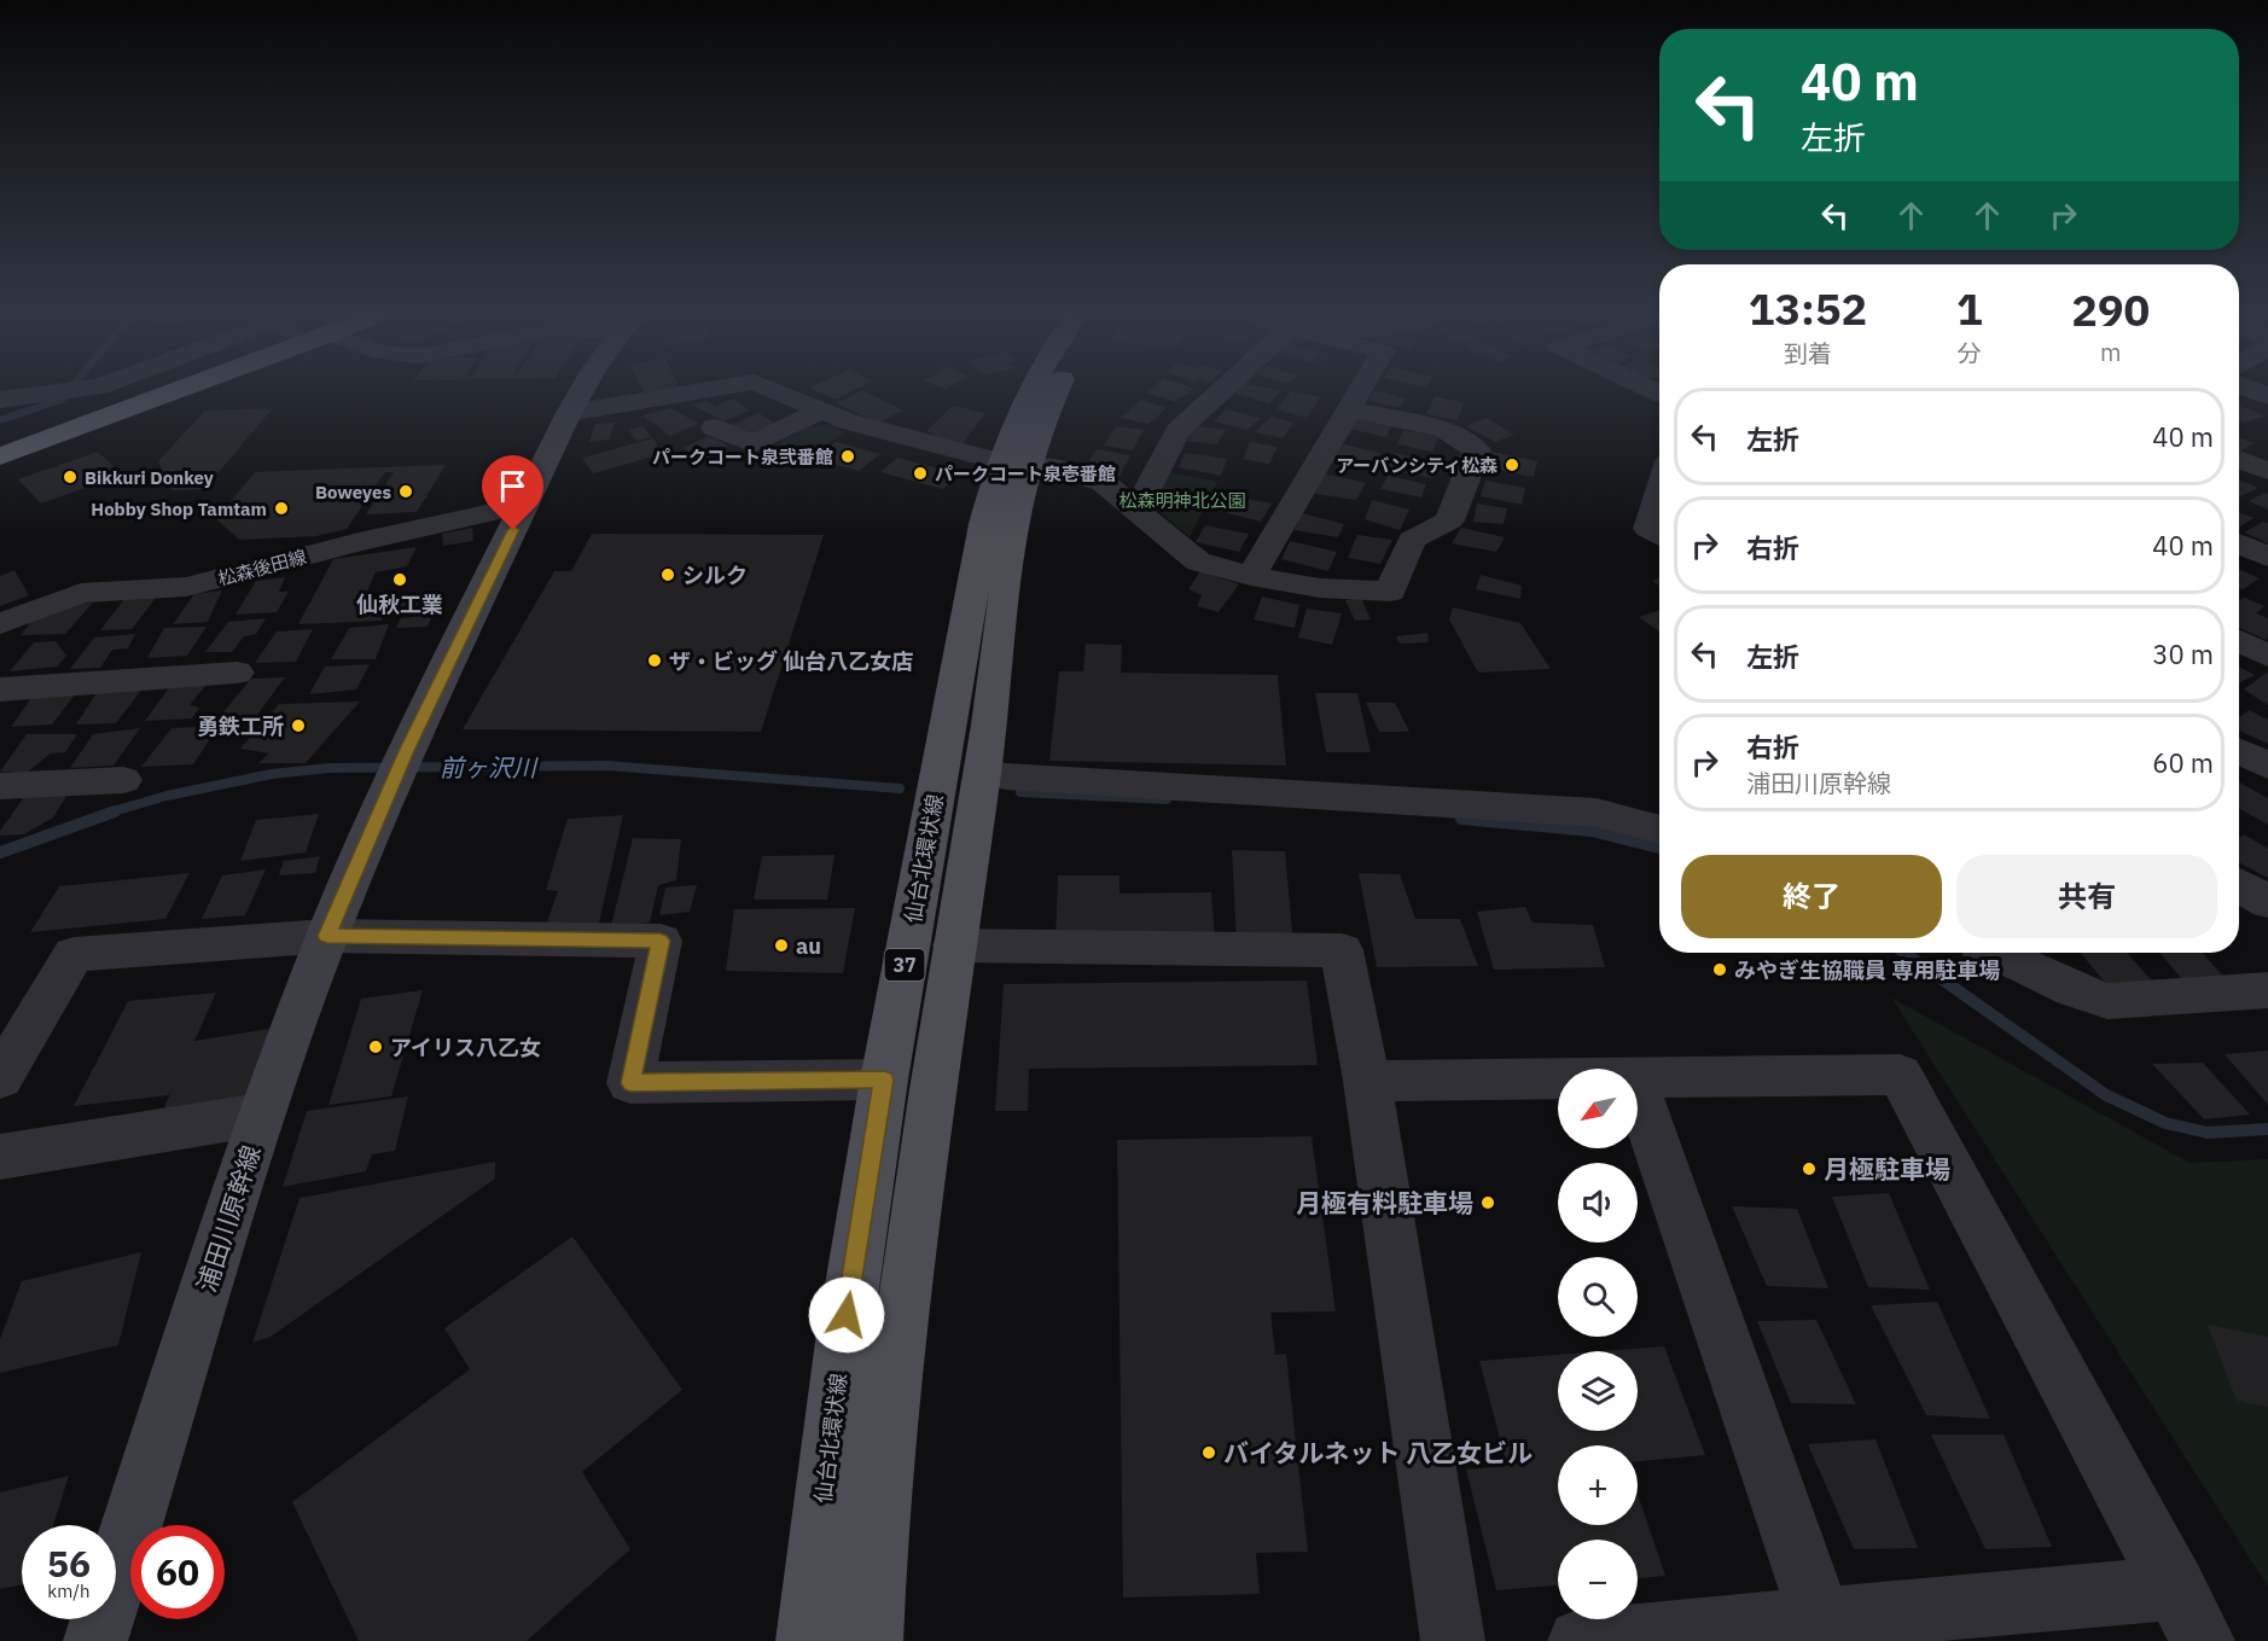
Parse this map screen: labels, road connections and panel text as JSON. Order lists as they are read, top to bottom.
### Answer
{
  "streets": {
    "main road": ["仙台北環状線", "37"],
    "street": ["松森後田線", "浦田川原幹線"]
  },
  "crossings": [
    ["松森後田線", "浦田川原幹線"]
  ],
  "water": ["前ヶ沢川"],
  "parks": ["松森明神北公園"],
  "places": [
    "パークコート泉弐番館",
    "アーバンシティ松森",
    "パークコート泉壱番館",
    "Bikkuri Donkey",
    "Boweyes",
    "Hobby Shop Tamtam",
    "シルク",
    "仙秋工業",
    "ザ・ビッグ 仙台八乙女店",
    "勇鉄工所",
    "au",
    "みやぎ生協職員 専用駐車場",
    "アイリス八乙女",
    "月極駐車場",
    "月極有料駐車場",
    "バイタルネット 八乙女ビル"
  ],
  "north": "bottom left",
  "page": {
    "turn": ["40 m", "左折"],
    "eta": [
      "13:52",
      "到着",
      "1",
      "分",
      "290",
      "m"
    ],
    "list": [
      {
        "name": "左折",
        "value": "40 m"
      },
      {
        "name": "右折",
        "value": "40 m"
      },
      {
        "name": "左折",
        "value": "30 m"
      },
      {
        "name": "右折",
        "note": "浦田川原幹線",
        "value": "60 m"
      }
    ],
    "buttons": ["終了", "共有"],
    "map_buttons": ["+", "−"],
    "speed": "56 km/h",
    "limit": "60"
  }
}
